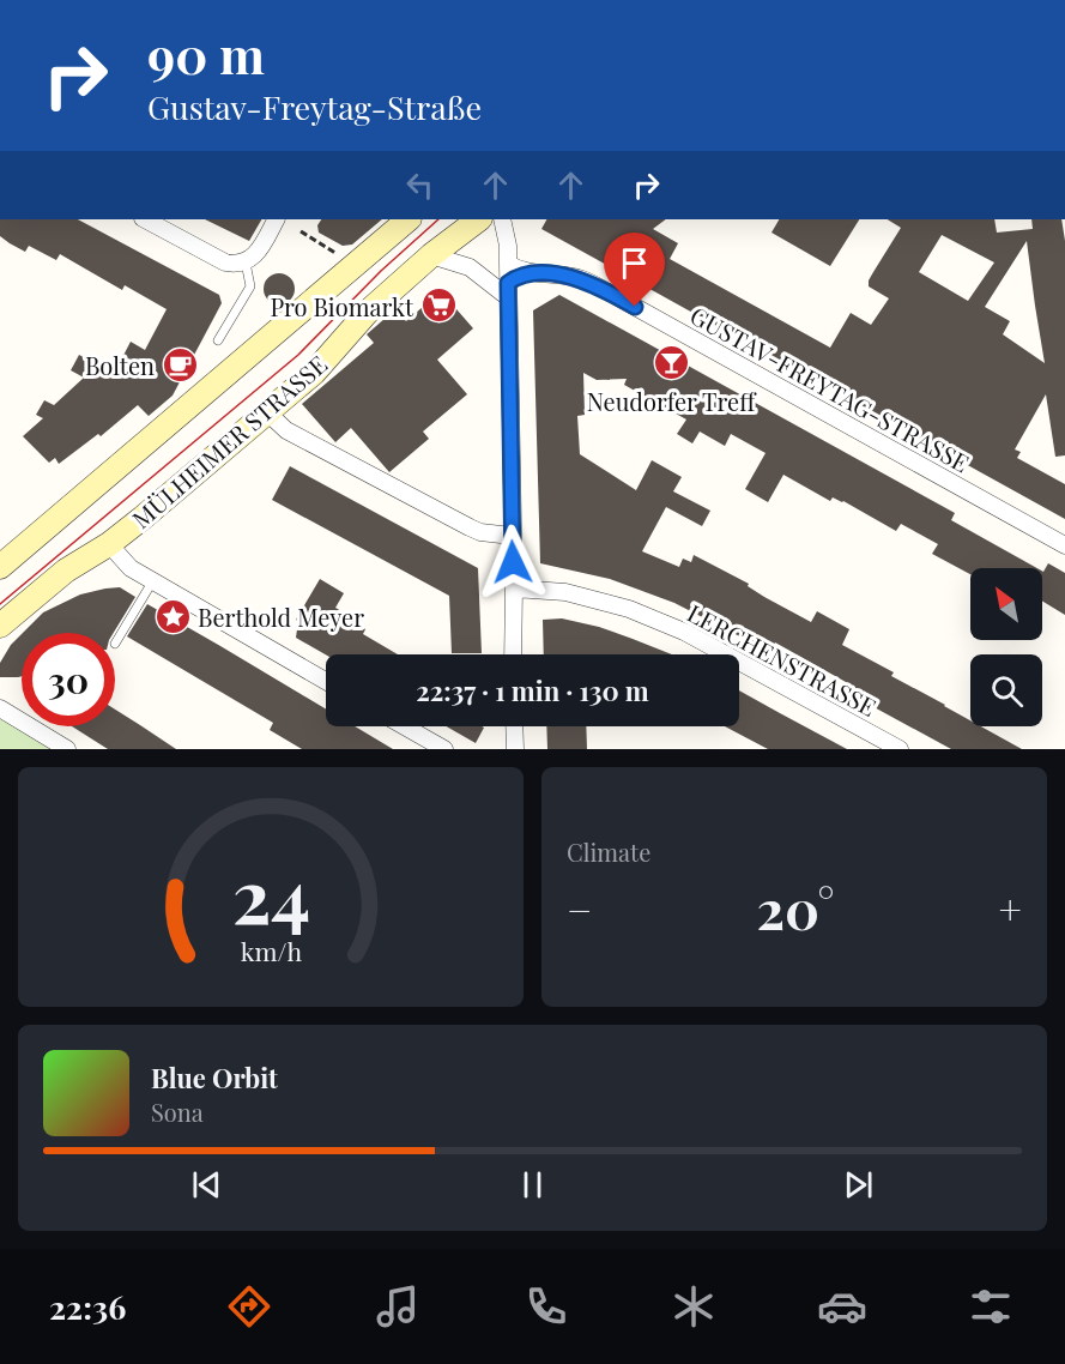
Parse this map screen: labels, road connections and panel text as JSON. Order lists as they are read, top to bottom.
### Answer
{
  "streets": {
    "main road": ["MÜLHEIMER STRASSE"],
    "street": ["GUSTAV-FREYTAG-STRASSE", "LERCHENSTRASSE"]
  },
  "places": {
    "supermarket": ["Pro Biomarkt"],
    "bar": ["Neudorfer Treff"],
    "cafe": ["Bolten"],
    "place": ["Berthold Meyer"]
  },
  "north": "top left",
  "page": {
    "turn": ["90 m", "Gustav-Freytag-Straße"],
    "limit": "30",
    "trip": "22:37 · 1 min · 130 m",
    "tile": "Climate",
    "heat": ["−", "20°", "+"],
    "song": ["Blue Orbit", "Sona"],
    "tabs": "22:36",
    "gauge": ["24", "km/h"]
  }
}
